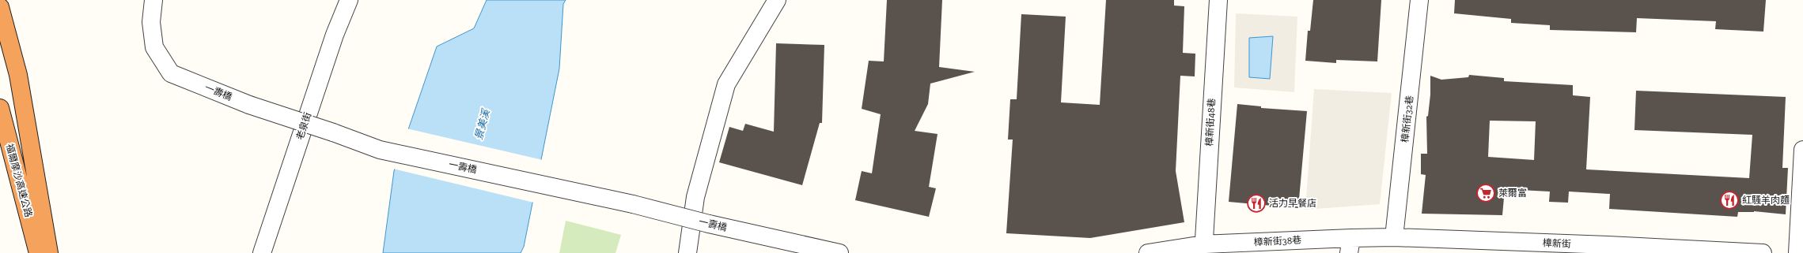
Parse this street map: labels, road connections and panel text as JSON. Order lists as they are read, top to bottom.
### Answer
{
  "streets": {
    "highway": ["福爾摩沙高速公路"],
    "street": [
      "一壽橋",
      "樟新街32巷",
      "樟新街48巷",
      "老泉街",
      "樟新街38巷",
      "樟新街"
    ]
  },
  "crossings": [
    ["樟新街32巷", "樟新街"],
    ["樟新街48巷", "樟新街38巷"],
    ["樟新街38巷", "樟新街"]
  ],
  "water": ["景美溪"],
  "places": {
    "supermarket": ["萊爾富"],
    "restaurant": ["紅騷羊肉麵", "活力早餐店"]
  }
}
